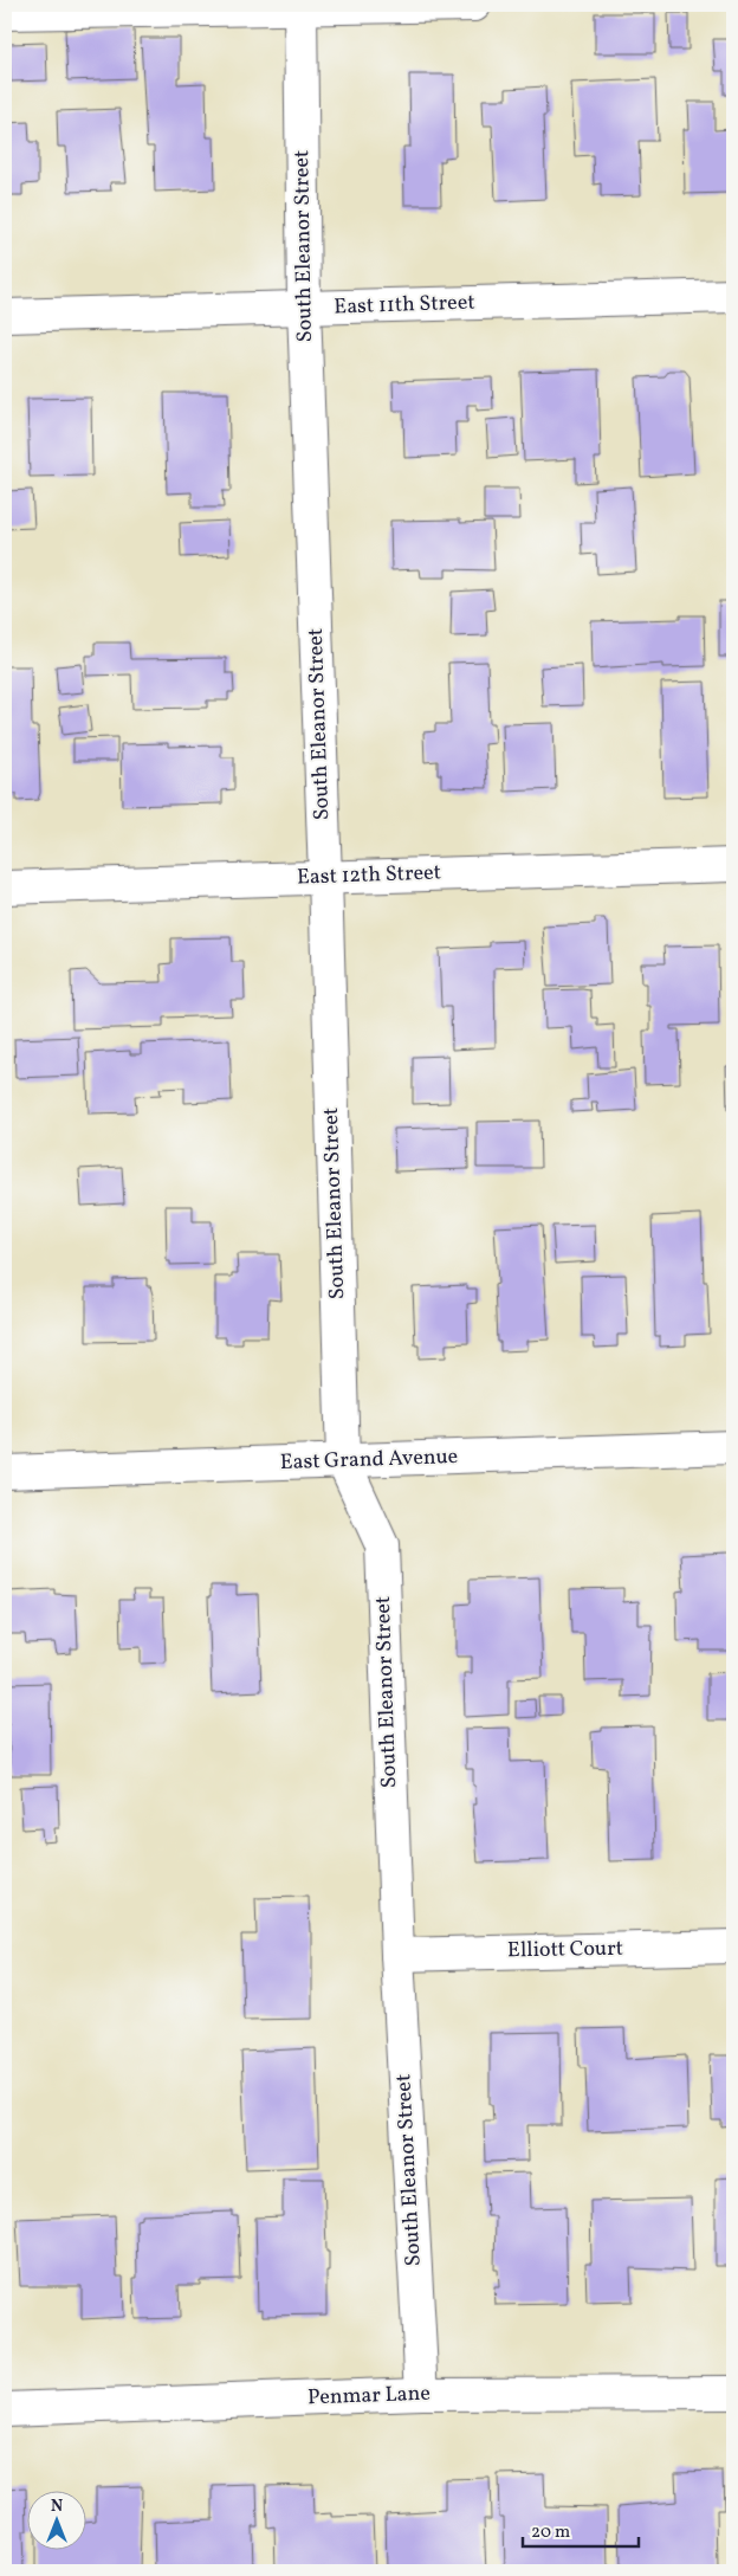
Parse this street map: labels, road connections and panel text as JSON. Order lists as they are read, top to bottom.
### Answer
{
  "streets": {
    "street": [
      "South Eleanor Street",
      "East 11th Street",
      "East 12th Street",
      "East Grand Avenue",
      "Elliott Court",
      "Penmar Lane"
    ]
  },
  "crossings": [
    ["South Eleanor Street", "East 11th Street"],
    ["South Eleanor Street", "East 12th Street"],
    ["South Eleanor Street", "East Grand Avenue"],
    ["South Eleanor Street", "Elliott Court"],
    ["South Eleanor Street", "Penmar Lane"]
  ],
  "scale_bar": "20 m",
  "north": "top"
}
